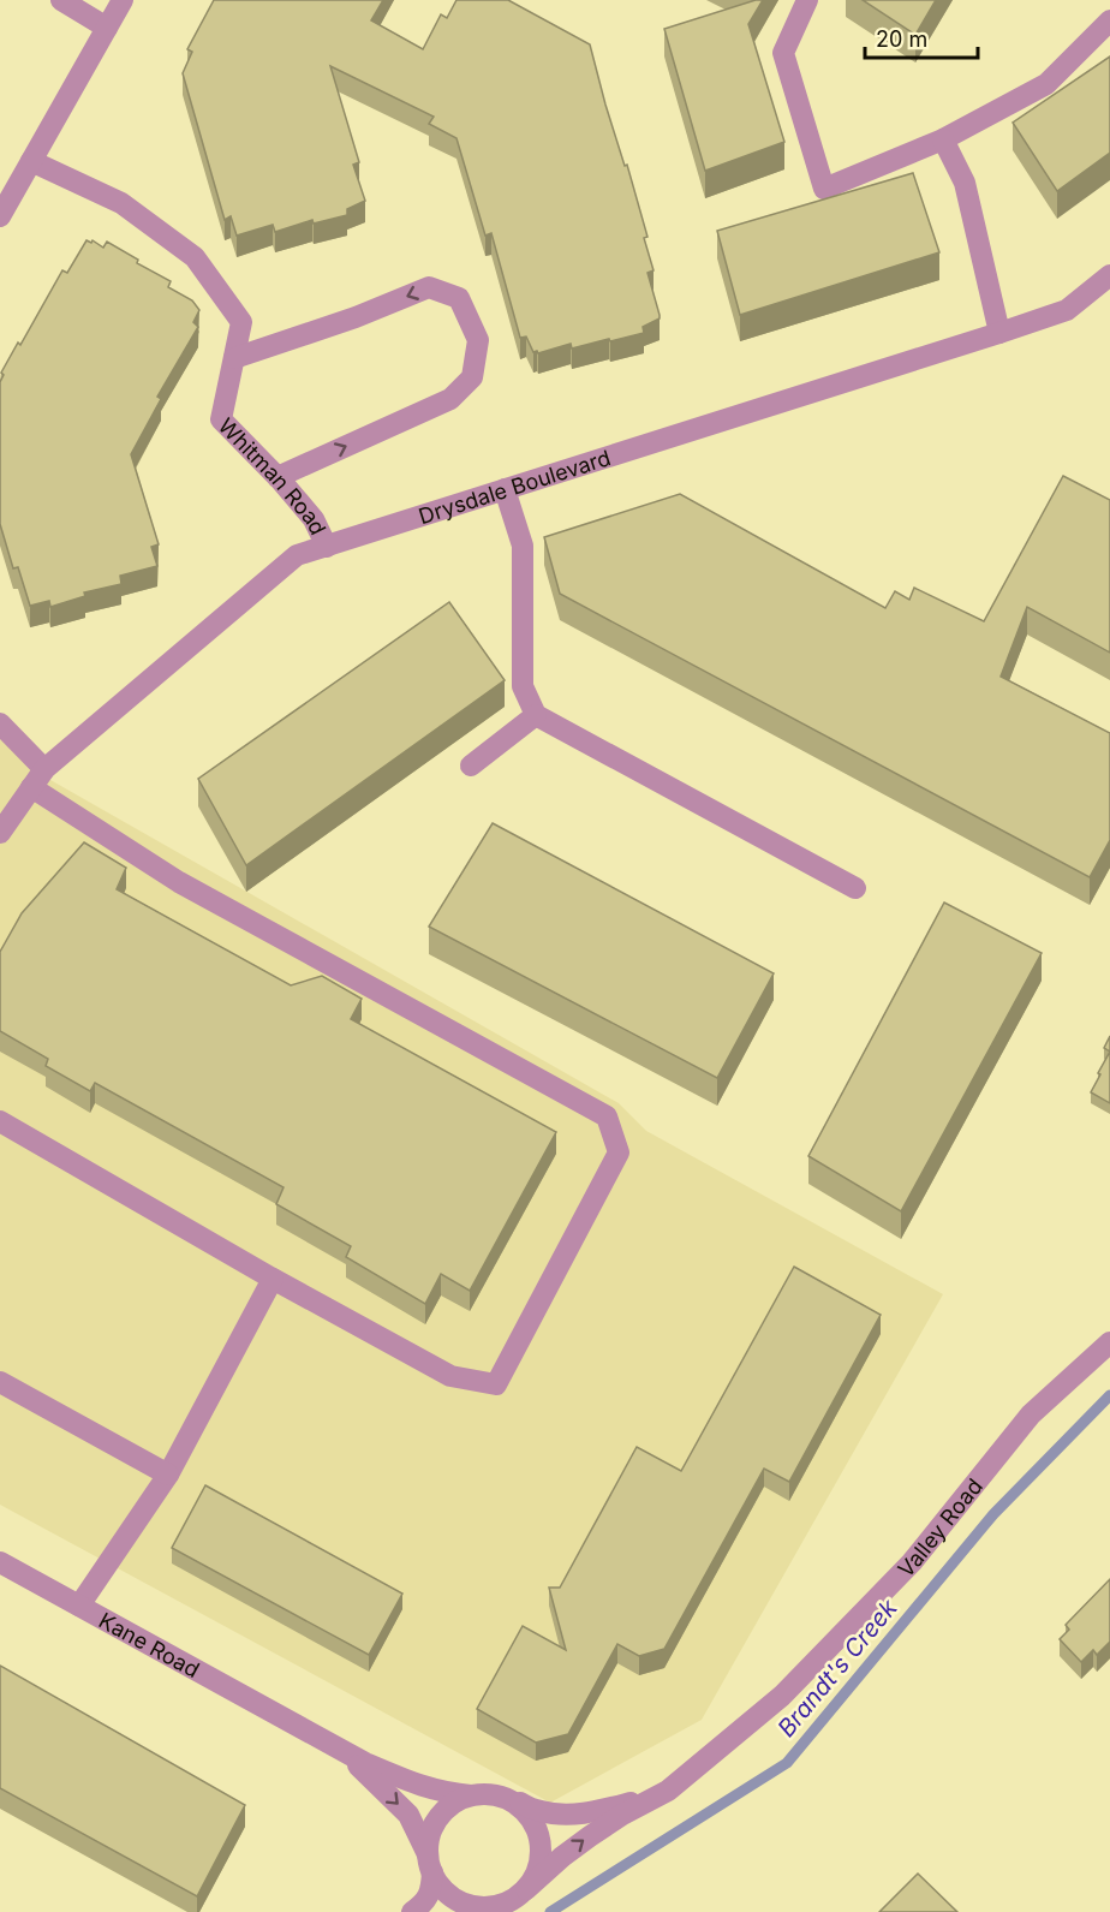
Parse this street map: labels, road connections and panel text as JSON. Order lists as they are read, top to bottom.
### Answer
{
  "streets": {
    "street": [
      "Whitman Road",
      "Drysdale Boulevard",
      "Valley Road",
      "Kane Road"
    ]
  },
  "crossings": [
    ["Whitman Road", "Drysdale Boulevard"],
    ["Valley Road", "Kane Road"]
  ],
  "water": ["Brandt's Creek"],
  "scale_bar": "20 m"
}
